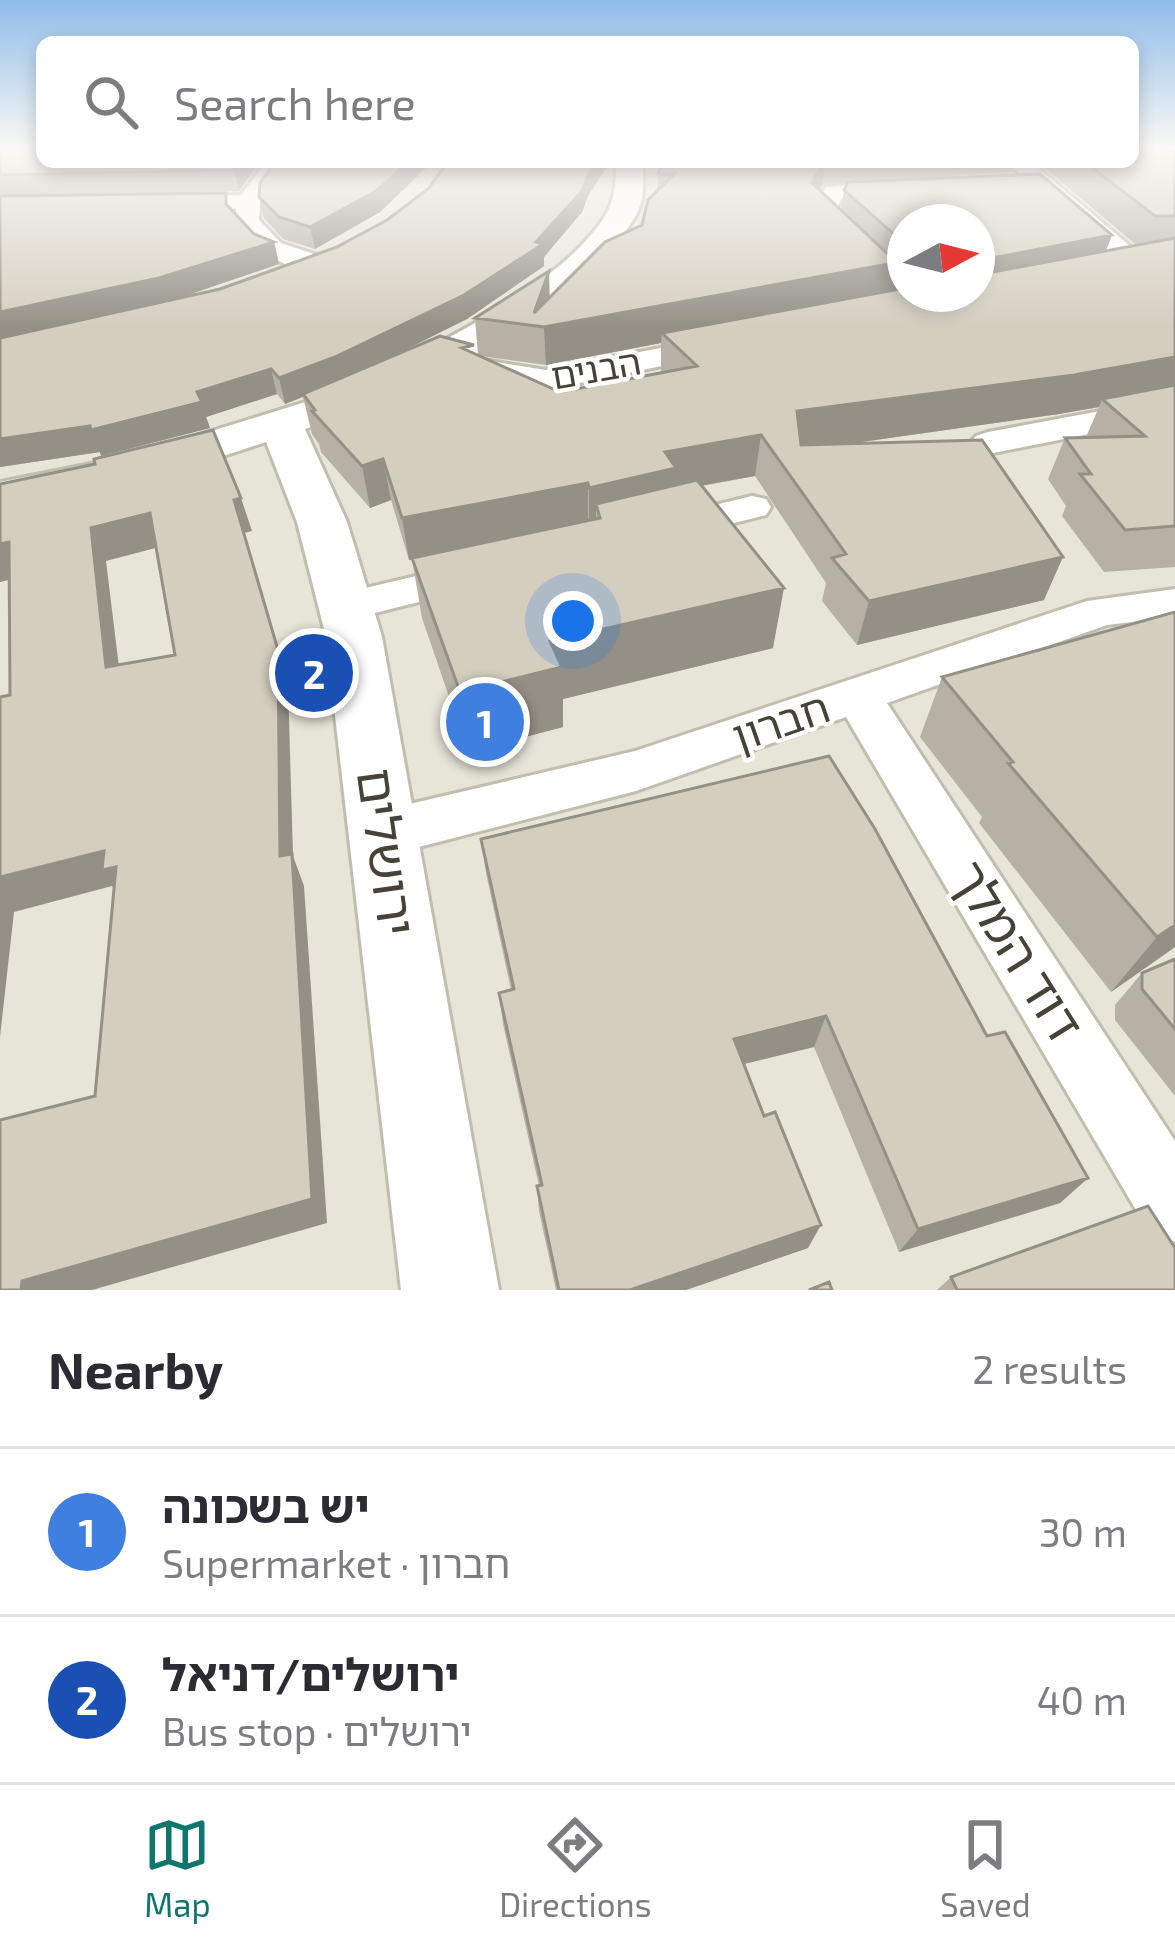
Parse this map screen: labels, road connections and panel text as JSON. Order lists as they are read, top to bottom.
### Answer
{
  "streets": {
    "street": [
      "הבנים",
      "חברון",
      "ירושלים",
      "דוד המלך"
    ]
  },
  "crossings": [
    ["חברון", "ירושלים"],
    ["חברון", "דוד המלך"]
  ],
  "north": "right",
  "page": {
    "search": "Search here",
    "pins": ["2", "1"],
    "heading": ["Nearby", "2 results"],
    "list": [
      {
        "mark": "1",
        "name": "יש בשכונה",
        "note": "Supermarket · חברון",
        "value": "30 m"
      },
      {
        "mark": "2",
        "name": "ירושלים/דניאל",
        "note": "Bus stop · ירושלים",
        "value": "40 m"
      }
    ],
    "nav": ["Map", "Directions", "Saved"]
  }
}
